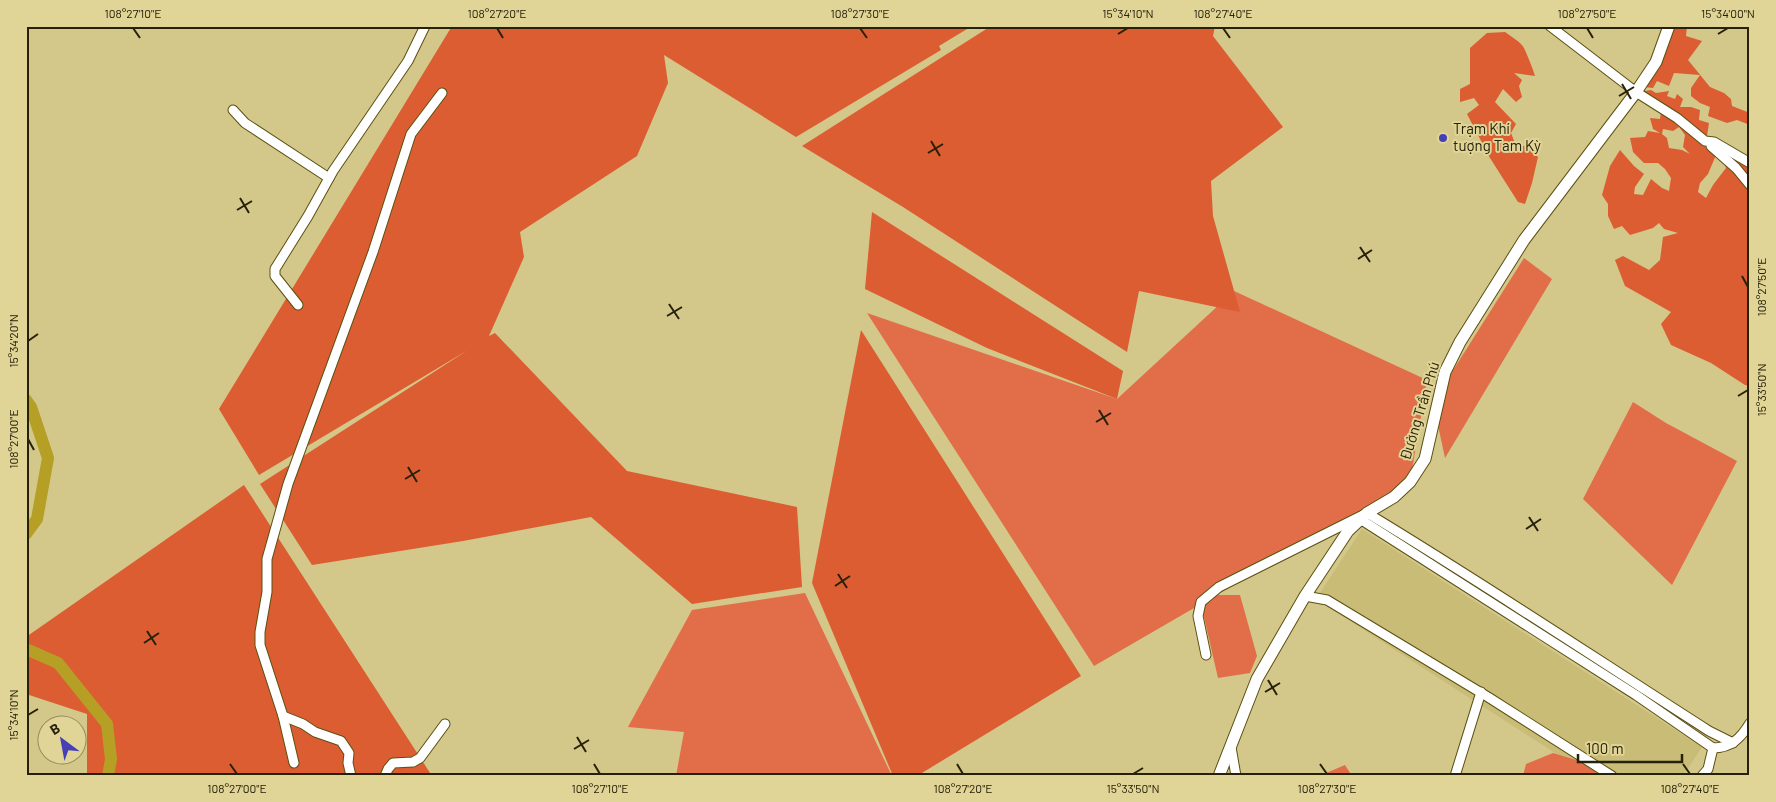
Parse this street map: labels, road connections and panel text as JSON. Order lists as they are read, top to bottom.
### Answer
{
  "streets": {
    "main road": ["Đường Trần Phú"]
  },
  "places": ["Trạm Khí tượng Tam Kỳ"],
  "scale_bar": "100 m",
  "north": "top left",
  "coordinates": [
    "108°27'10\"E",
    "108°27'20\"E",
    "108°27'30\"E",
    "15°34'10\"N",
    "108°27'40\"E",
    "108°27'50\"E",
    "15°34'00\"N",
    "15°34'20\"N",
    "15°33'50\"N",
    "108°27'00\"E"
  ]
}
